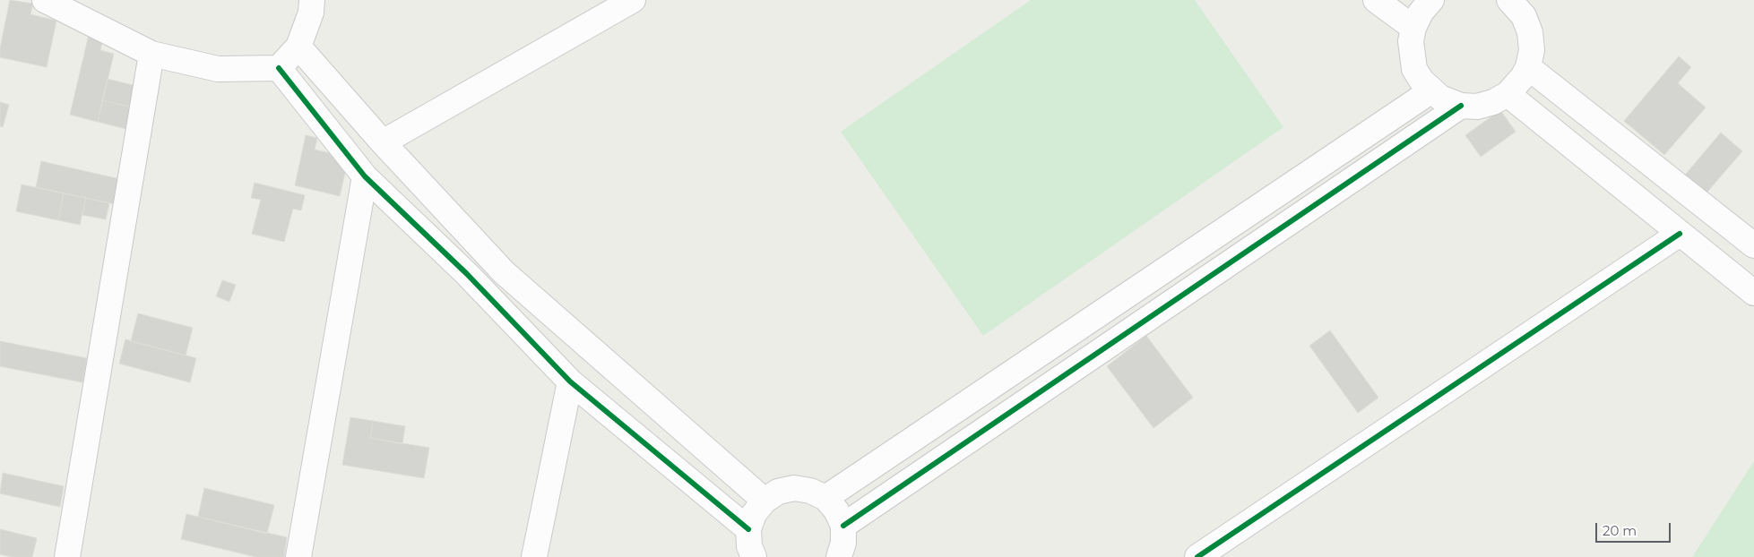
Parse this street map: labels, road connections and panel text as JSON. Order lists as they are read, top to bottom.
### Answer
{
  "scale_bar": "20 m"
}
